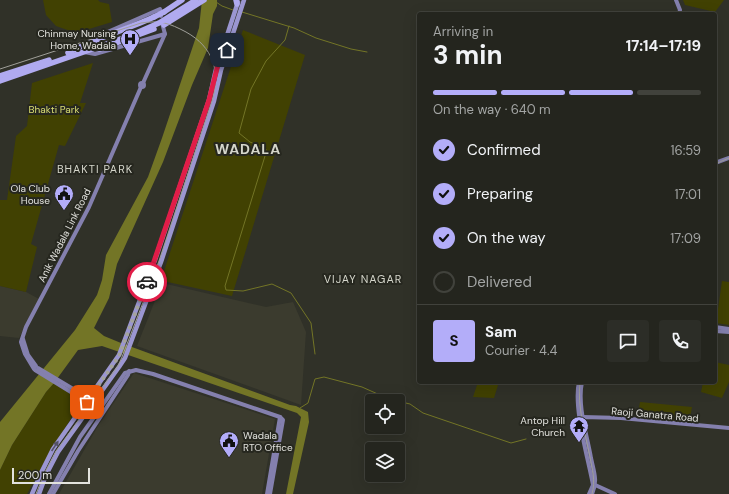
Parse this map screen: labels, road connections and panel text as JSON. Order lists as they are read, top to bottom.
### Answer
{
  "streets": {
    "street": ["Anik Wadala Link Road", "Raoji Ganatra Road"]
  },
  "districts": ["WADALA", "BHAKTI PARK", "VIJAY NAGAR"],
  "parks": ["Bhakti Park"],
  "places": {
    "hospital": ["Chinmay Nursing Home, Wadala"],
    "public building": ["Ola Club House", "Wadala RTO Office"],
    "temple": ["Antop Hill Church"]
  },
  "scale_bar": "200 m",
  "page": {
    "heading": ["3 min", "Arriving in", "17:14–17:19"],
    "panel": ["Sam", "Courier · 4.4"],
    "bar": "On the way · 640 m",
    "list": [
      ["Confirmed", "16:59"],
      ["Preparing", "17:01"],
      ["On the way", "17:09"],
      "Delivered"
    ],
    "round": "S",
    "scale": "200 m"
  }
}
